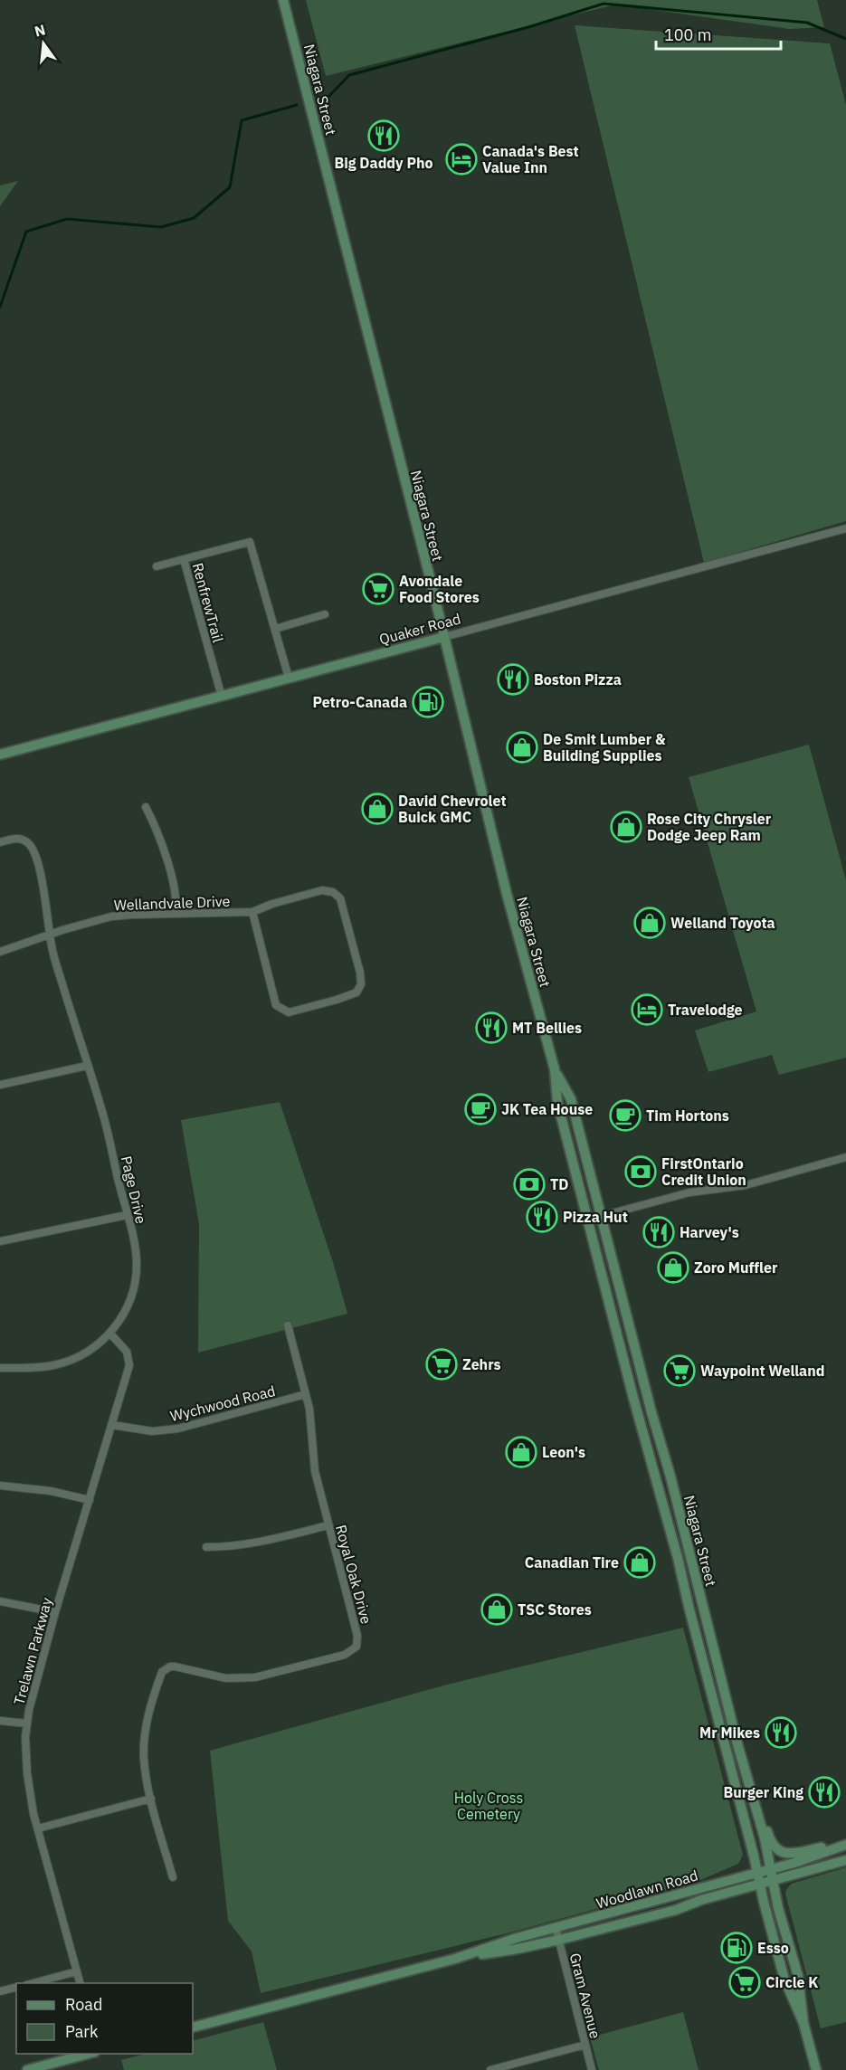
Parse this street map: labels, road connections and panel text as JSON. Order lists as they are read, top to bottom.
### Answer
{
  "streets": {
    "main road": ["Niagara Street", "Quaker Road", "Woodlawn Road"],
    "street": [
      "RenfrewTrail",
      "Wellandvale Drive",
      "Page Drive",
      "Wychwood Road",
      "Royal Oak Drive",
      "Trelawn Parkway",
      "Gram Avenue"
    ]
  },
  "crossings": [
    ["Niagara Street", "Quaker Road"],
    ["Niagara Street", "Woodlawn Road"],
    ["RenfrewTrail", "Quaker Road"],
    ["Wellandvale Drive", "Page Drive"],
    ["Page Drive", "Trelawn Parkway"],
    ["Wychwood Road", "Royal Oak Drive"],
    ["Wychwood Road", "Trelawn Parkway"],
    ["Woodlawn Road", "Gram Avenue"]
  ],
  "parks": ["Holy Cross Cemetery"],
  "places": {
    "restaurant": [
      "Big Daddy Pho",
      "Boston Pizza",
      "MT Bellies",
      "Pizza Hut",
      "Harvey's",
      "Mr Mikes",
      "Burger King"
    ],
    "hotel": ["Canada's Best Value Inn", "Travelodge"],
    "supermarket": [
      "Avondale Food Stores",
      "Zehrs",
      "Waypoint Welland",
      "Circle K"
    ],
    "fuel station": ["Petro-Canada", "Esso"],
    "shop": [
      "De Smit Lumber & Building Supplies",
      "David Chevrolet Buick GMC",
      "Rose City Chrysler Dodge Jeep Ram",
      "Welland Toyota",
      "Zoro Muffler",
      "Leon's",
      "Canadian Tire",
      "TSC Stores"
    ],
    "cafe": ["JK Tea House", "Tim Hortons"],
    "bank": ["FirstOntario Credit Union", "TD"]
  },
  "legend": ["Road", "Park"],
  "scale_bar": "100 m",
  "north": "top"
}
